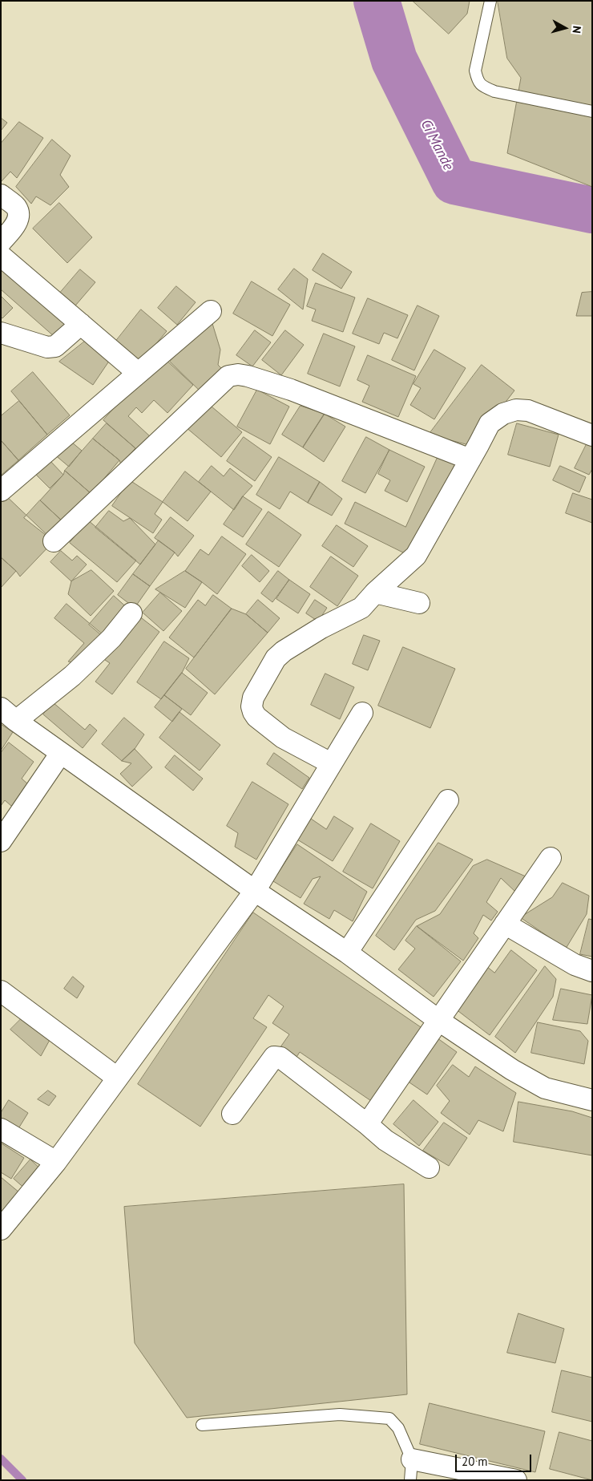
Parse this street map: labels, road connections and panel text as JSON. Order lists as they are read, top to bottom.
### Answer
{
  "water": ["Ci Mande"],
  "scale_bar": "20 m",
  "north": "right"
}
